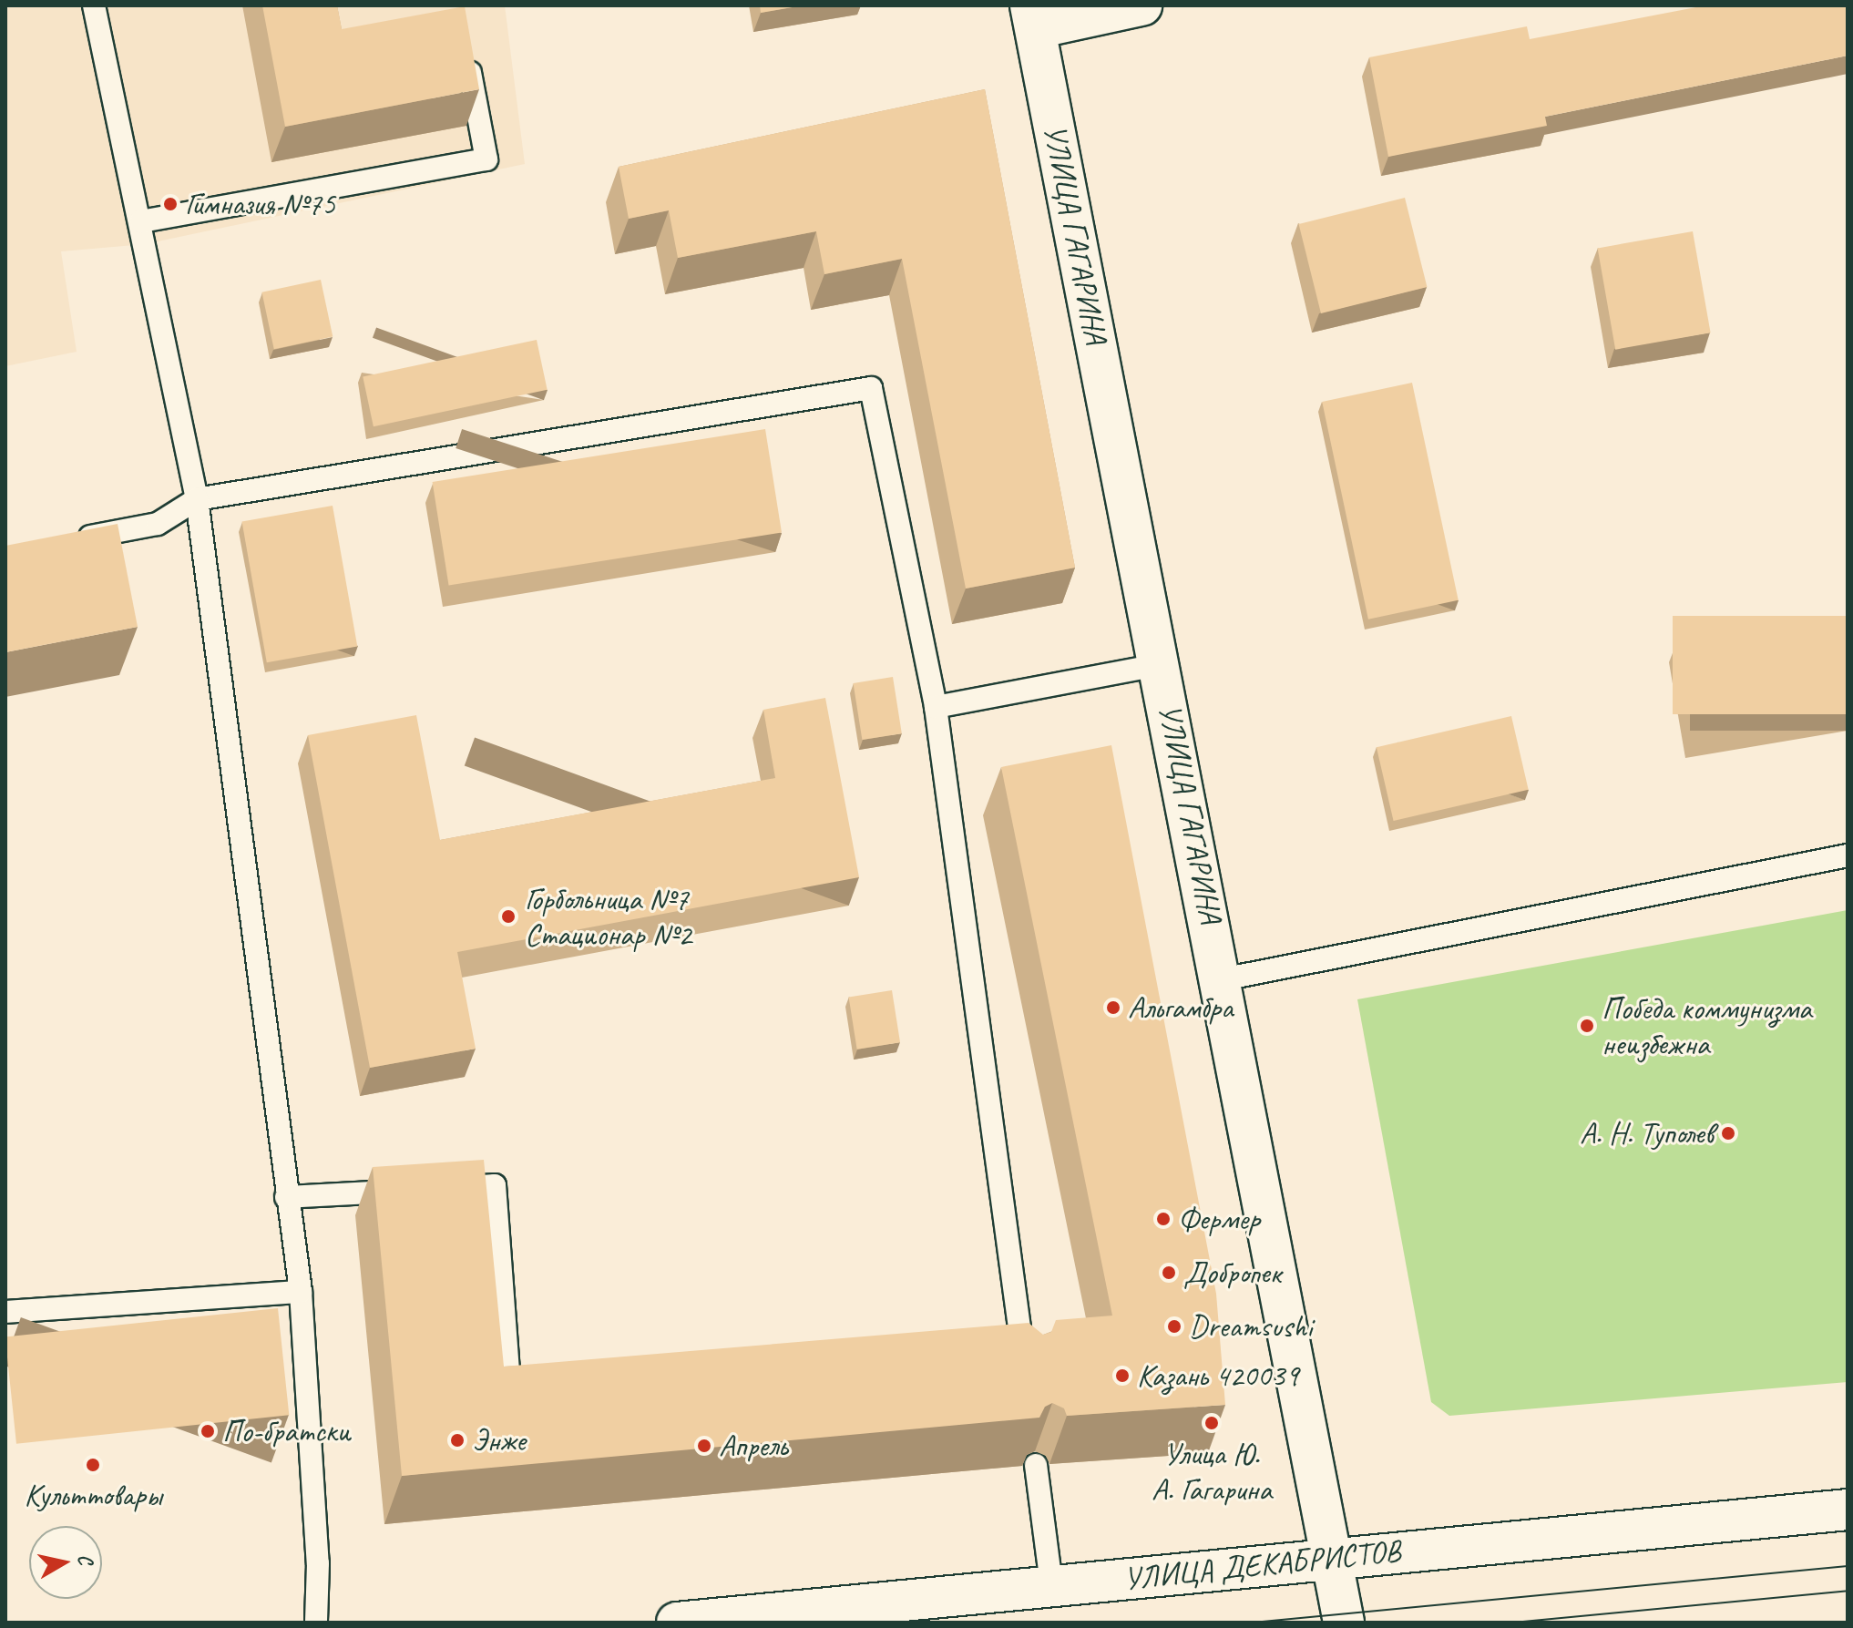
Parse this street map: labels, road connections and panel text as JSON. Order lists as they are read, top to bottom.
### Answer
{
  "streets": {
    "street": ["УЛИЦА ГАГАРИНА", "УЛИЦА ДЕКАБРИСТОВ"]
  },
  "crossings": [
    ["УЛИЦА ГАГАРИНА", "УЛИЦА ДЕКАБРИСТОВ"]
  ],
  "places": [
    "Гимназия №75",
    "Горбольница №7 Стационар №2",
    "Альгамбра",
    "Победа коммунизма неизбежна",
    "А. Н. Туполев",
    "Фермер",
    "Добропек",
    "Dreamsushi",
    "Казань 420039",
    "Улица Ю. А. Гагарина",
    "По-братски",
    "Энже",
    "Апрель",
    "Культтовары"
  ],
  "north": "right"
}
